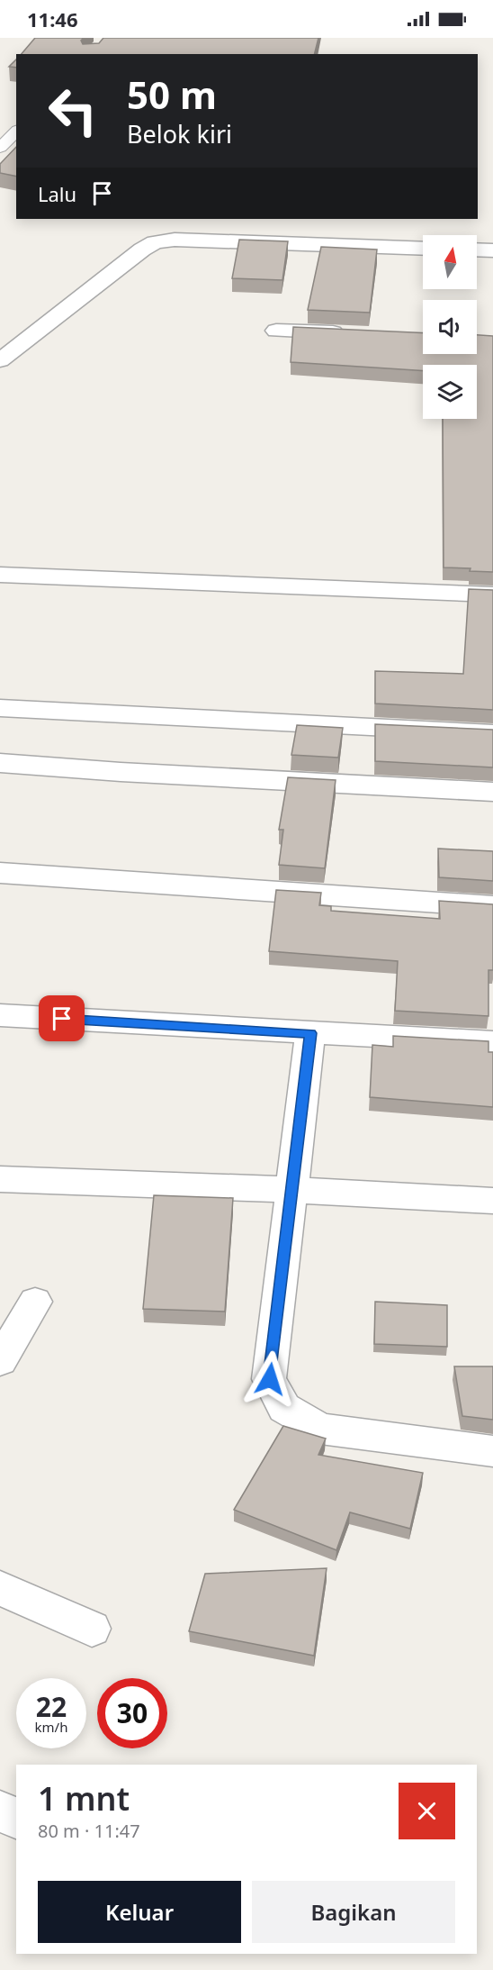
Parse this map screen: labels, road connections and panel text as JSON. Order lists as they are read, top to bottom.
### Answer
{
  "north": "top",
  "page": {
    "status": "11:46",
    "turn": ["50 m", "Belok kiri"],
    "then": "Lalu",
    "speed": "22 km/h",
    "limit": "30",
    "heading": ["1 mnt", "80 m · 11:47"],
    "buttons": ["Keluar", "Bagikan"]
  }
}
